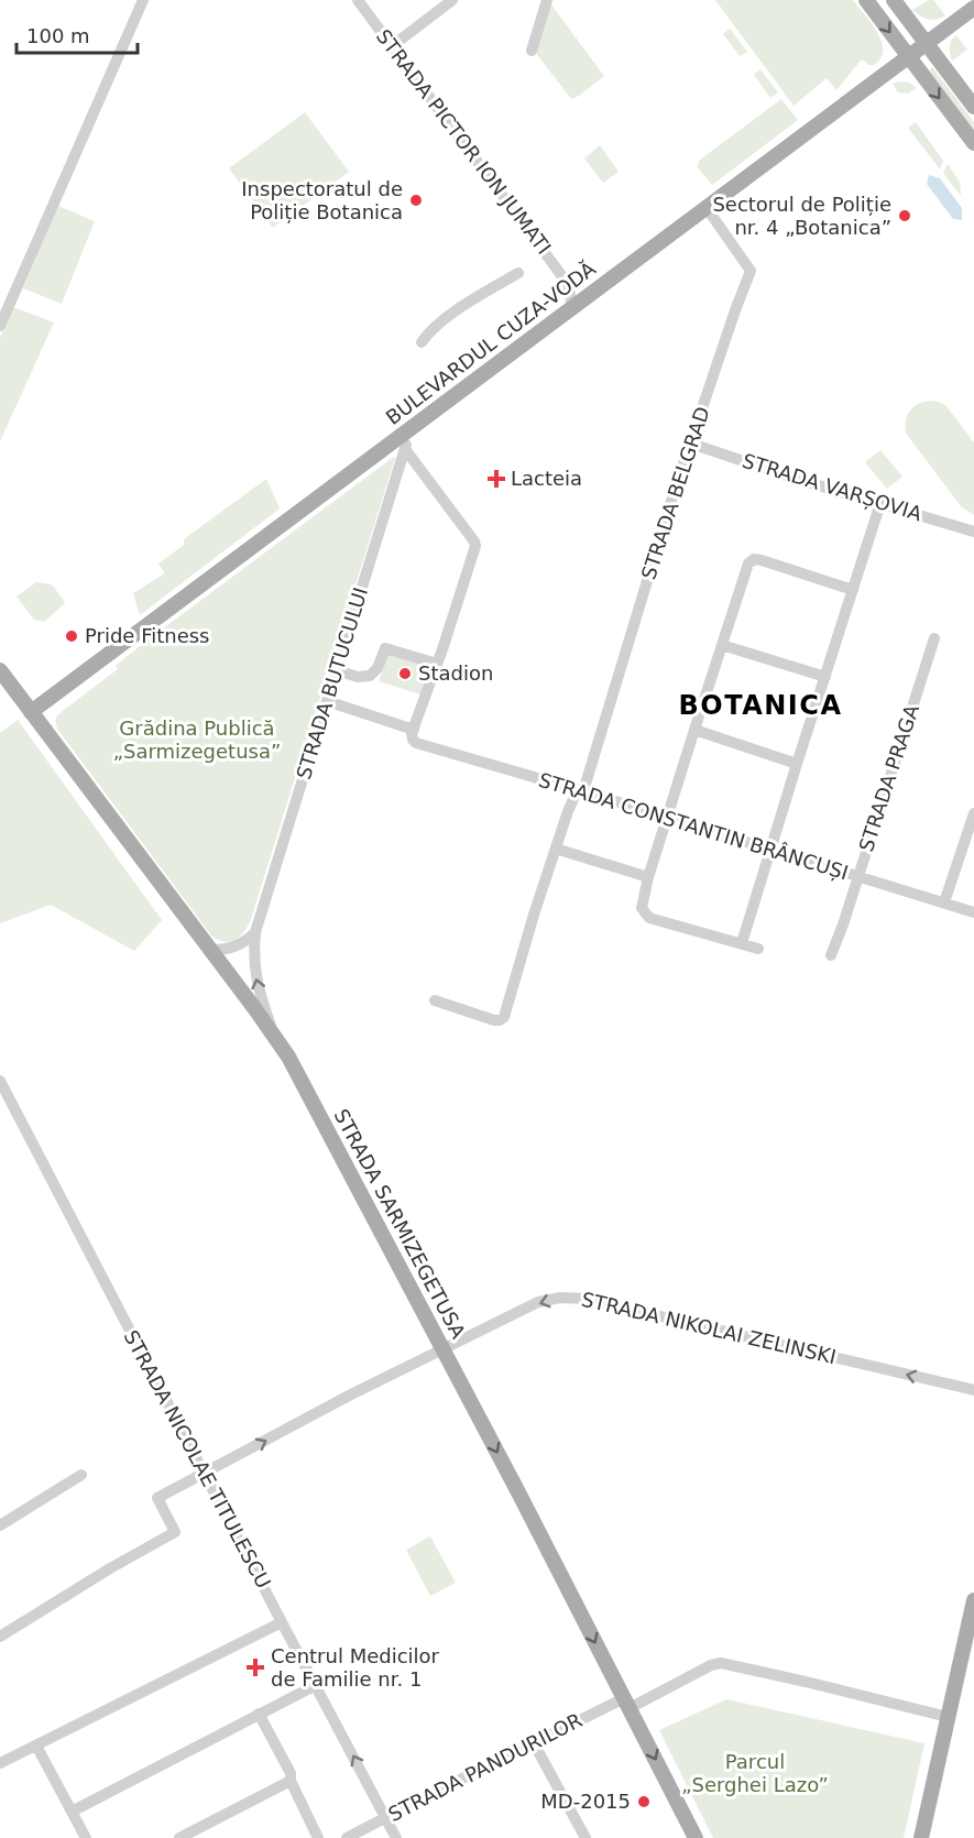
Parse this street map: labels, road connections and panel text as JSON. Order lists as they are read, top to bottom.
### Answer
{
  "streets": {
    "main road": ["BULEVARDUL CUZA-VODĂ", "STRADA SARMIZEGETUSA"],
    "street": [
      "STRADA PICTOR ION JUMATI",
      "STRADA VARȘOVIA",
      "STRADA BELGRAD",
      "STRADA BUTUCULUI",
      "STRADA PRAGA",
      "STRADA CONSTANTIN BRÂNCUȘI",
      "STRADA NIKOLAI ZELINSKI",
      "STRADA NICOLAE TITULESCU",
      "STRADA PANDURILOR"
    ]
  },
  "crossings": [
    ["STRADA PICTOR ION JUMATI", "BULEVARDUL CUZA-VODĂ"],
    ["BULEVARDUL CUZA-VODĂ", "STRADA BELGRAD"],
    ["BULEVARDUL CUZA-VODĂ", "STRADA BUTUCULUI"],
    ["BULEVARDUL CUZA-VODĂ", "STRADA SARMIZEGETUSA"],
    ["STRADA VARȘOVIA", "STRADA BELGRAD"],
    ["STRADA BELGRAD", "STRADA CONSTANTIN BRÂNCUȘI"],
    ["STRADA BUTUCULUI", "STRADA CONSTANTIN BRÂNCUȘI"],
    ["STRADA BUTUCULUI", "STRADA SARMIZEGETUSA"],
    ["STRADA PRAGA", "STRADA CONSTANTIN BRÂNCUȘI"],
    ["STRADA SARMIZEGETUSA", "STRADA NIKOLAI ZELINSKI"],
    ["STRADA SARMIZEGETUSA", "STRADA PANDURILOR"],
    ["STRADA NIKOLAI ZELINSKI", "STRADA NICOLAE TITULESCU"],
    ["STRADA NICOLAE TITULESCU", "STRADA PANDURILOR"]
  ],
  "one_way": ["STRADA SARMIZEGETUSA"],
  "districts": ["BOTANICA"],
  "parks": ["Grădina Publică „Sarmizegetusa”", "Parcul „Serghei Lazo”"],
  "places": {
    "other": [
      "Inspectoratul de Poliție Botanica",
      "Sectorul de Poliție nr. 4 „Botanica”",
      "Pride Fitness",
      "Stadion",
      "MD-2015"
    ],
    "health": ["Lacteia", "Centrul Medicilor de Familie nr. 1"]
  },
  "scale_bar": "100 m"
}
